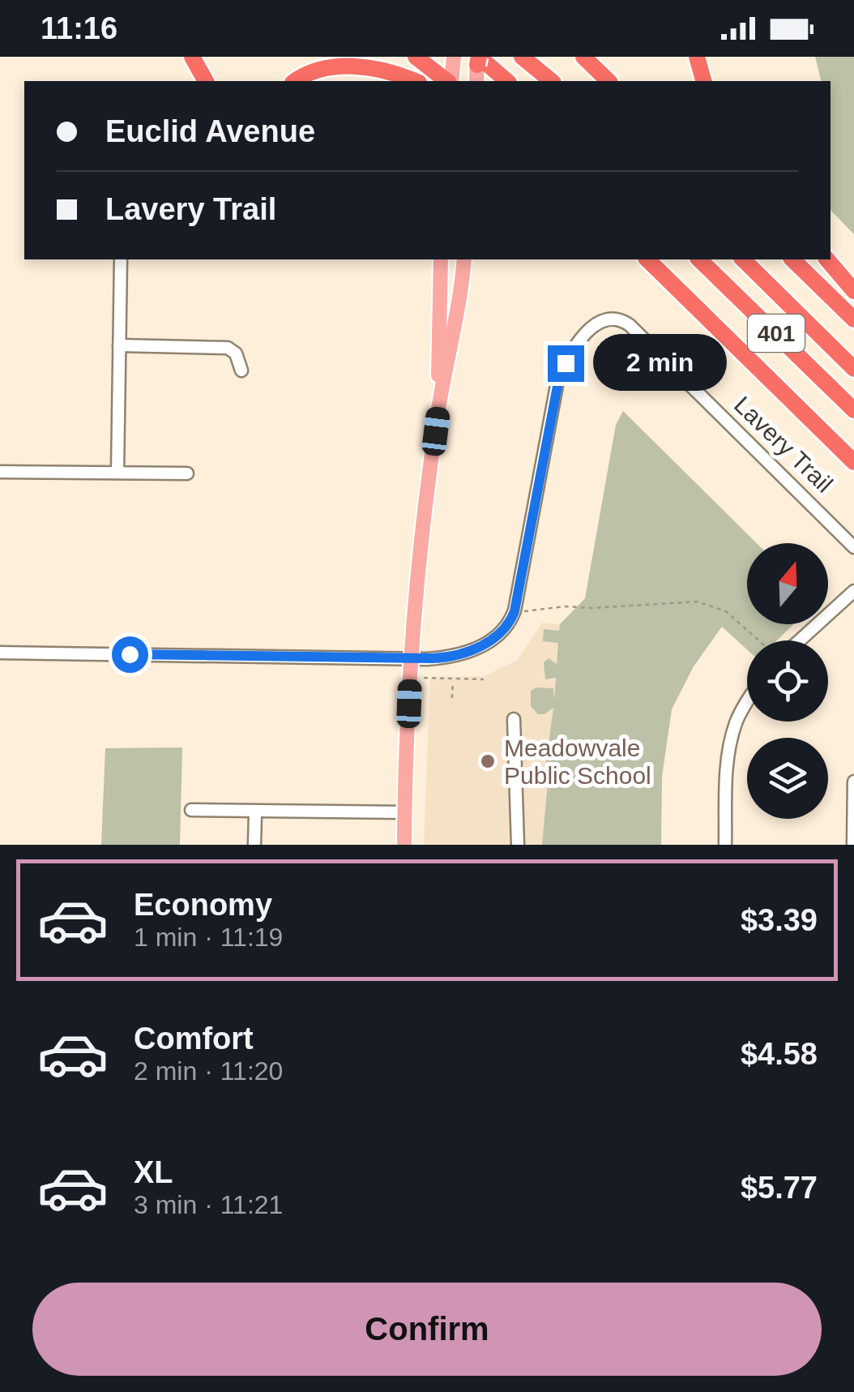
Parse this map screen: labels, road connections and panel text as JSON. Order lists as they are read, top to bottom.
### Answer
{
  "streets": {
    "highway": ["401"],
    "street": ["Lavery Trail"]
  },
  "places": ["Meadowvale Public School"],
  "north": "top",
  "page": {
    "status": "11:16",
    "banner": ["Euclid Avenue", "Lavery Trail"],
    "bubble": "2 min",
    "list": [
      {
        "name": "Economy",
        "note": "1 min · 11:19",
        "value": "$3.39"
      },
      {
        "name": "Comfort",
        "note": "2 min · 11:20",
        "value": "$4.58"
      },
      {
        "name": "XL",
        "note": "3 min · 11:21",
        "value": "$5.77"
      }
    ],
    "buttons": "Confirm"
  }
}
